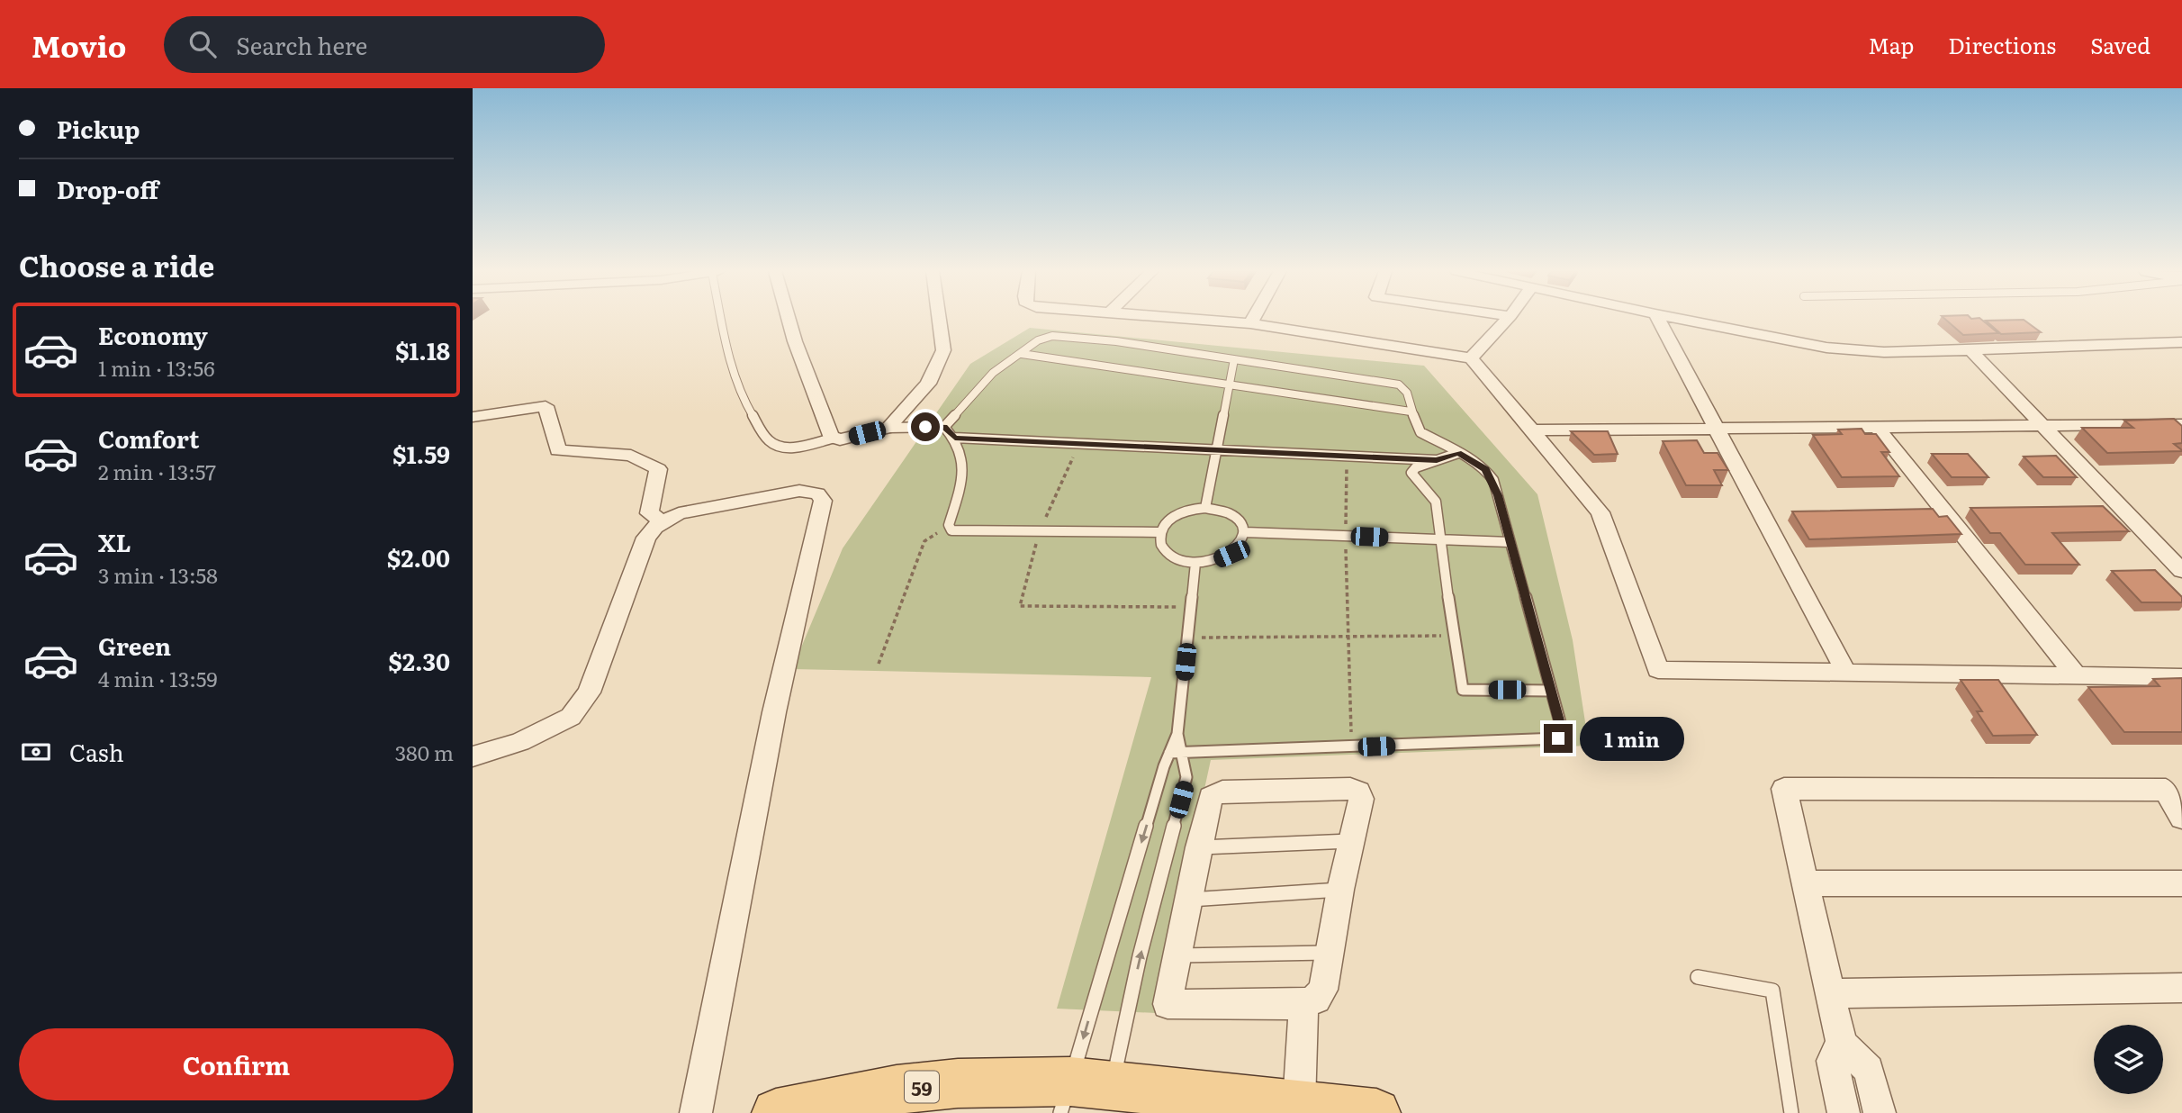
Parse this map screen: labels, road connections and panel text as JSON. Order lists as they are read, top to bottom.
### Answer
{
  "streets": {
    "main road": ["59"]
  },
  "page": {
    "header": "Movio",
    "search": "Search here",
    "nav": ["Map", "Directions", "Saved"],
    "banner": ["Pickup", "Drop-off"],
    "heading": "Choose a ride",
    "list": [
      {
        "name": "Economy",
        "note": "1 min · 13:56",
        "value": "$1.18"
      },
      {
        "name": "Comfort",
        "note": "2 min · 13:57",
        "value": "$1.59"
      },
      {
        "name": "XL",
        "note": "3 min · 13:58",
        "value": "$2.00"
      },
      {
        "name": "Green",
        "note": "4 min · 13:59",
        "value": "$2.30"
      }
    ],
    "pay": ["Cash", "380 m"],
    "bubble": "1 min",
    "buttons": "Confirm"
  }
}
